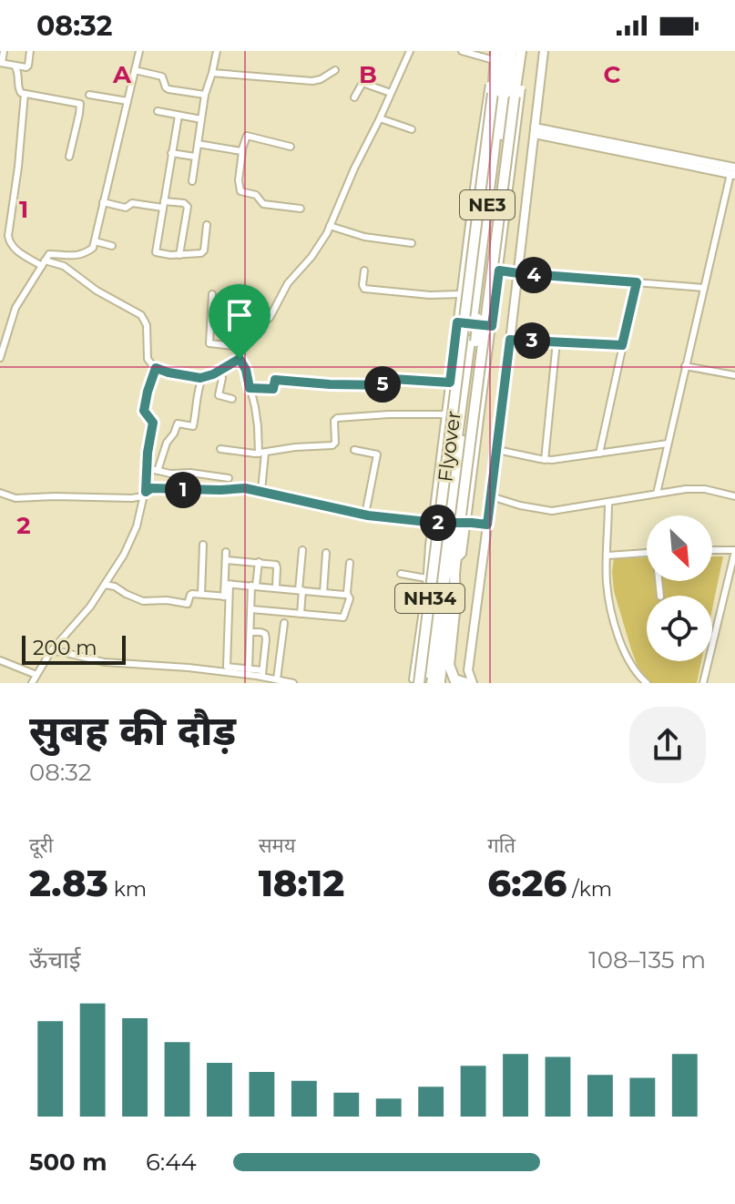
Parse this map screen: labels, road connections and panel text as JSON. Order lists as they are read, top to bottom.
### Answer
{
  "streets": {
    "highway": ["NE3", "Flyover", "NH34"]
  },
  "crossings": [
    ["NE3", "Flyover"],
    ["NE3", "NH34"],
    ["Flyover", "NH34"]
  ],
  "scale_bar": "200 m",
  "north": "bottom right",
  "page": {
    "status": "08:32",
    "pins": [
      "4",
      "3",
      "5",
      "1",
      "2"
    ],
    "scale": "200 m",
    "heading": ["सुबह की दौड़", "08:32"],
    "stats": [
      ["दूरी", "2.83 km"],
      ["समय", "18:12"],
      ["गति", "6:26 /km"]
    ],
    "chart": ["ऊँचाई", "108–135 m"],
    "list": [
      {
        "name": "500 m",
        "note": "6:44"
      }
    ]
  },
  "grid": {
    "columns": ["A", "B", "C"],
    "rows": ["1", "2"]
  }
}
